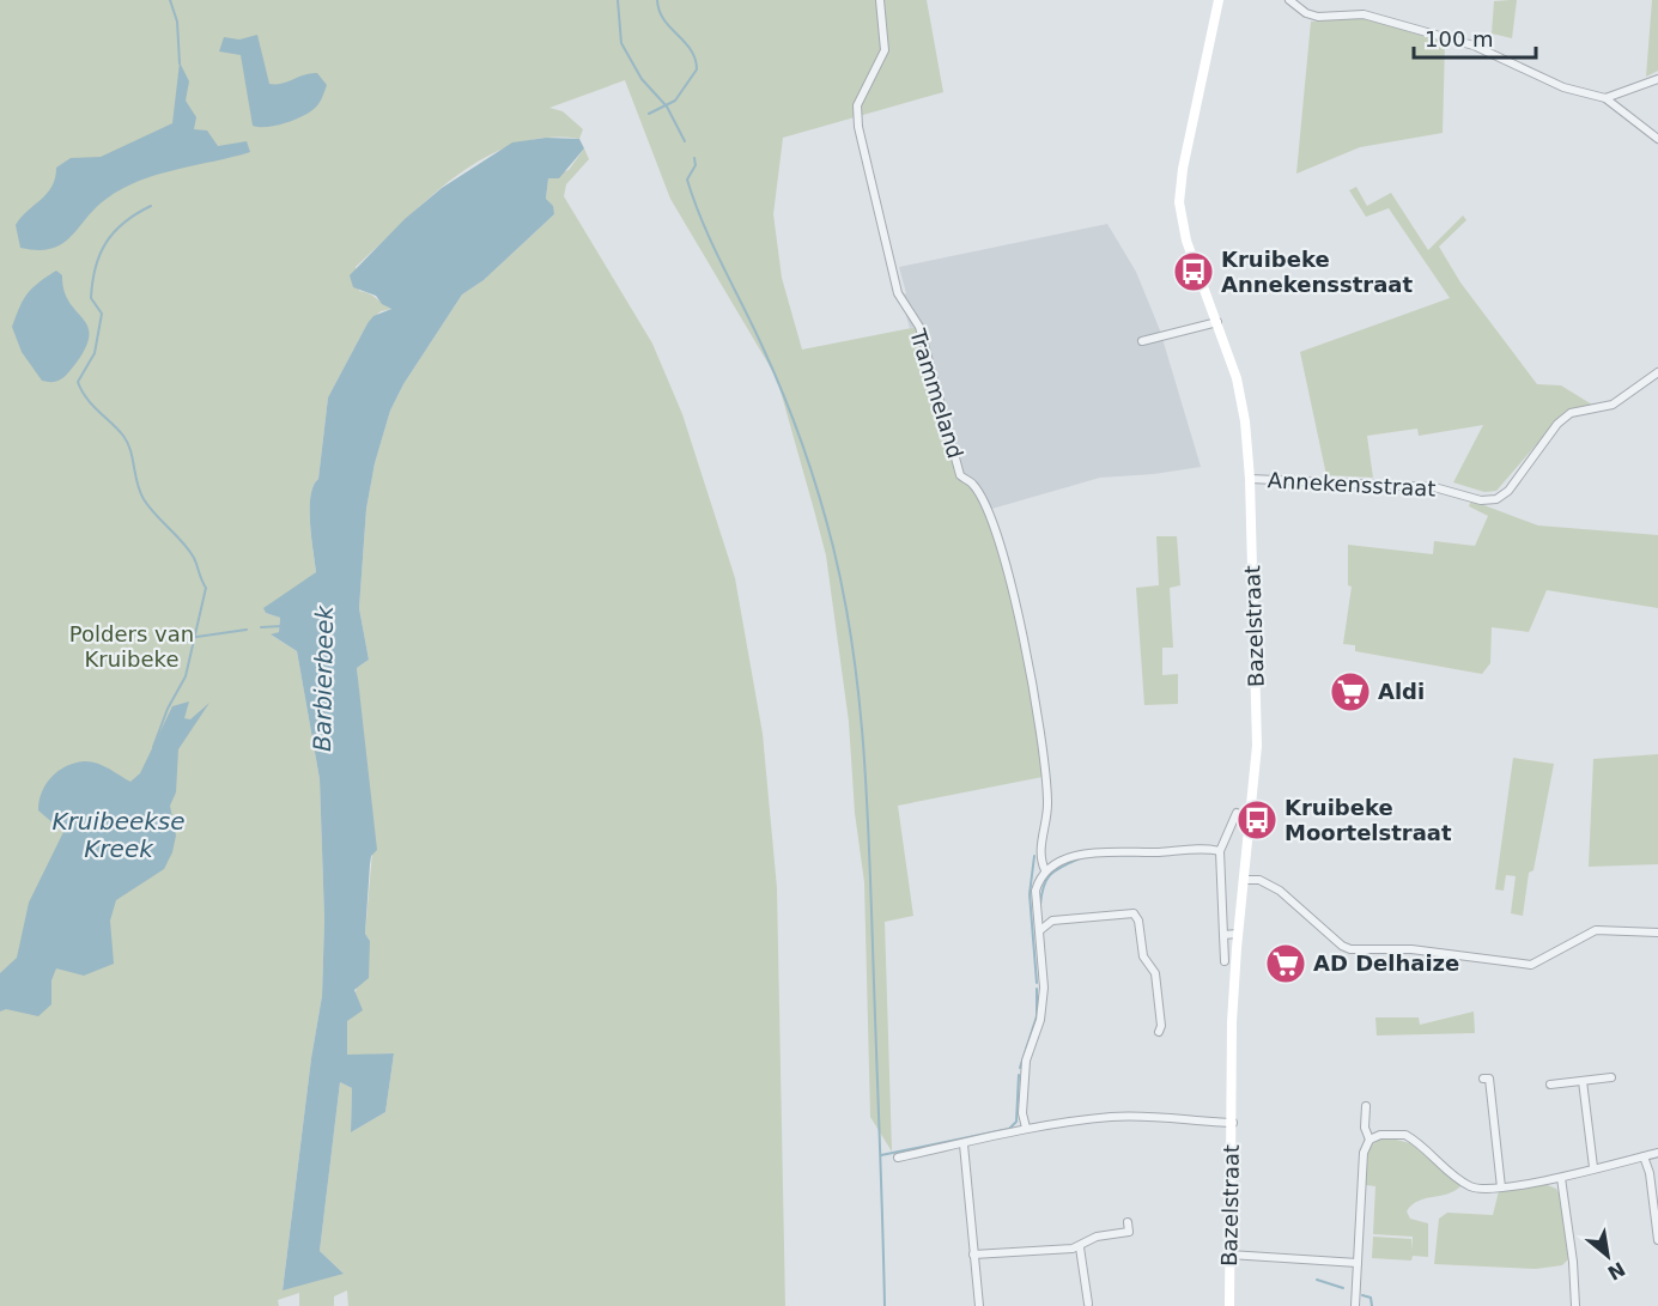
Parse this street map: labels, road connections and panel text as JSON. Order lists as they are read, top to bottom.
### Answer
{
  "streets": {
    "main road": ["Bazelstraat"],
    "street": ["Trammeland", "Annekensstraat"]
  },
  "crossings": [
    ["Annekensstraat", "Bazelstraat"]
  ],
  "water": ["Barbierbeek", "Kruibeekse Kreek"],
  "parks": ["Polders van Kruibeke"],
  "places": {
    "bus stop": ["Kruibeke Annekensstraat", "Kruibeke Moortelstraat"],
    "supermarket": ["Aldi", "AD Delhaize"]
  },
  "scale_bar": "100 m",
  "north": "bottom right"
}
